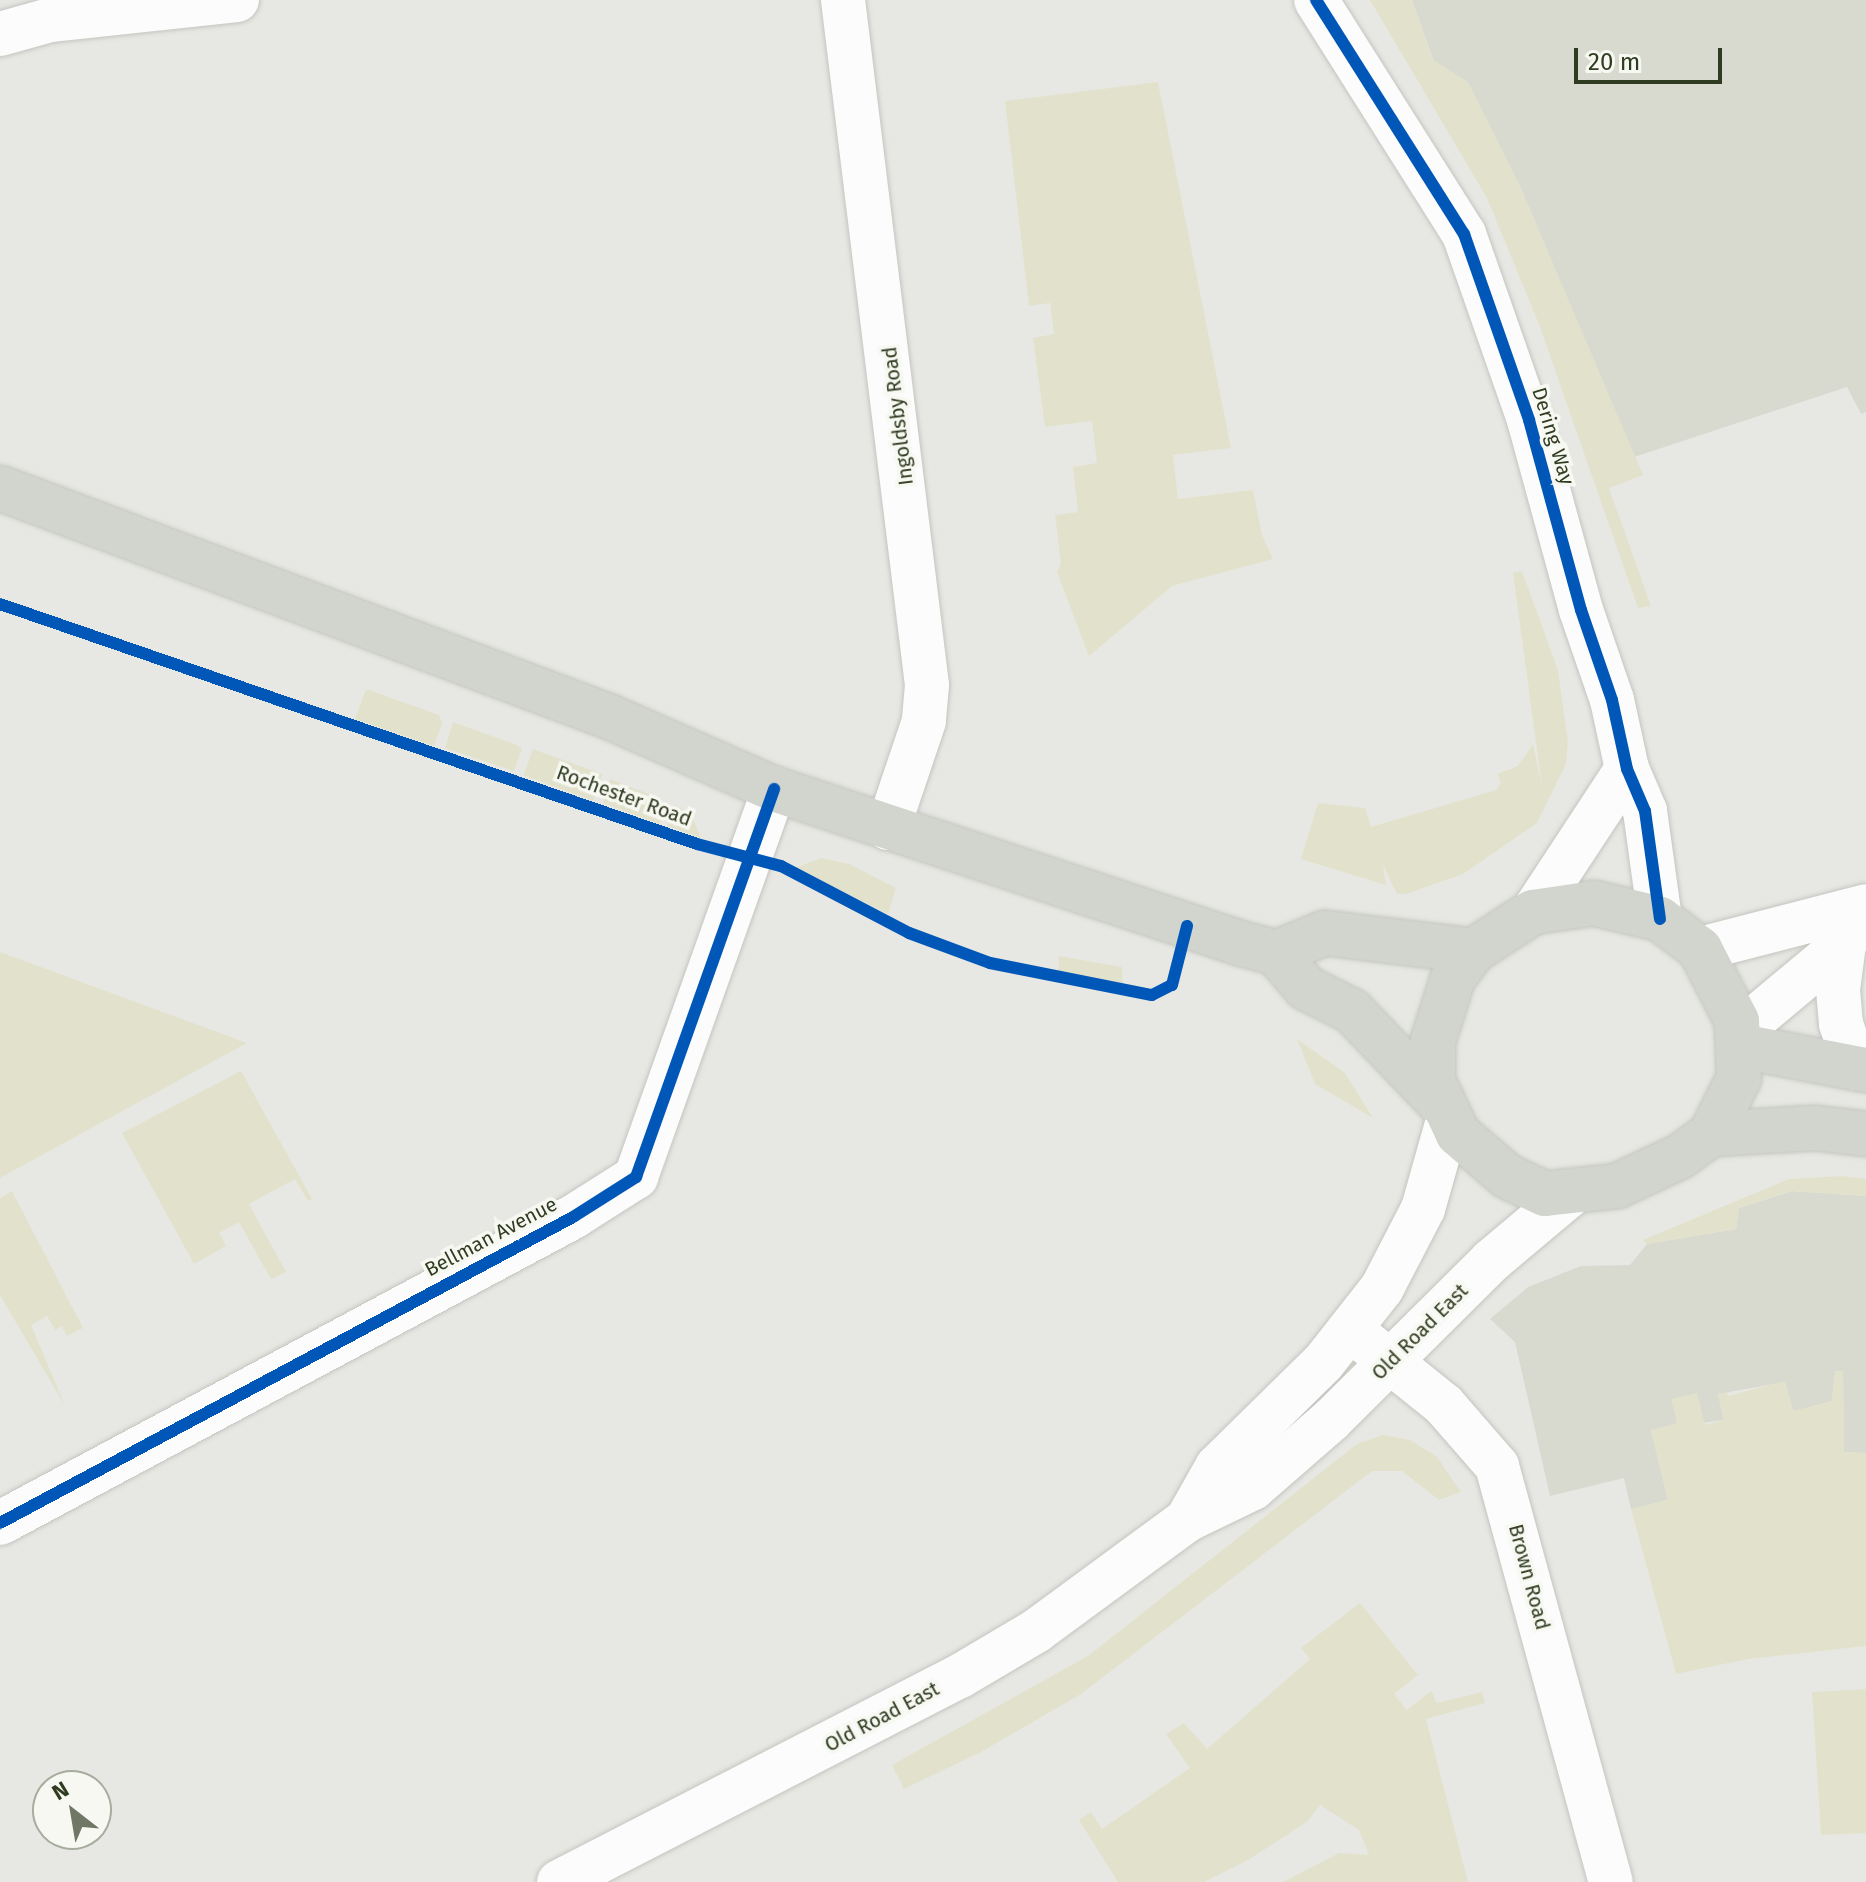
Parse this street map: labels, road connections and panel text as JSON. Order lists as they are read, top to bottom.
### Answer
{
  "streets": {
    "street": [
      "Ingoldsby Road",
      "Dering Way",
      "Bellman Avenue",
      "Old Road East",
      "Brown Road"
    ],
    "cycle path": ["Rochester Road"]
  },
  "crossings": [
    ["Old Road East", "Brown Road"]
  ],
  "scale_bar": "20 m",
  "north": "top left"
}
